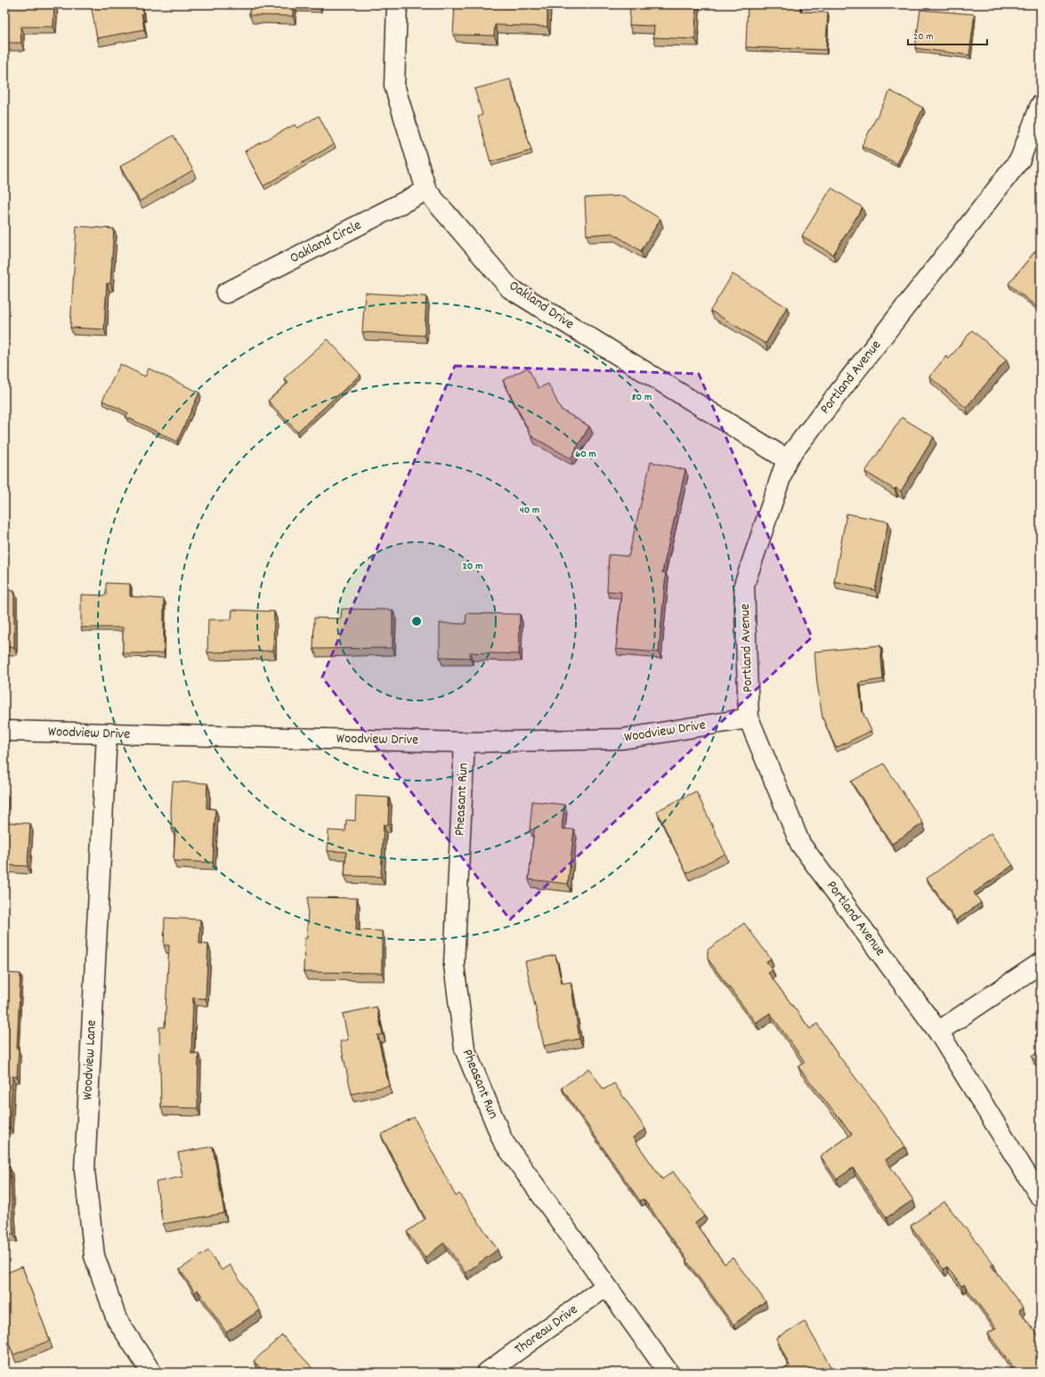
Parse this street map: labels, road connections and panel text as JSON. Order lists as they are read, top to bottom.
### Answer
{
  "streets": {
    "street": [
      "Oakland Circle",
      "Oakland Drive",
      "Portland Avenue",
      "Woodview Drive",
      "Pheasant Run",
      "Woodview Lane",
      "Thoreau Drive"
    ]
  },
  "crossings": [
    ["Oakland Circle", "Oakland Drive"],
    ["Oakland Drive", "Portland Avenue"],
    ["Portland Avenue", "Woodview Drive"],
    ["Woodview Drive", "Pheasant Run"],
    ["Woodview Drive", "Woodview Lane"],
    ["Pheasant Run", "Thoreau Drive"]
  ],
  "scale_bar": "20 m",
  "rings": [
    "80 m",
    "60 m",
    "40 m",
    "20 m"
  ]
}
